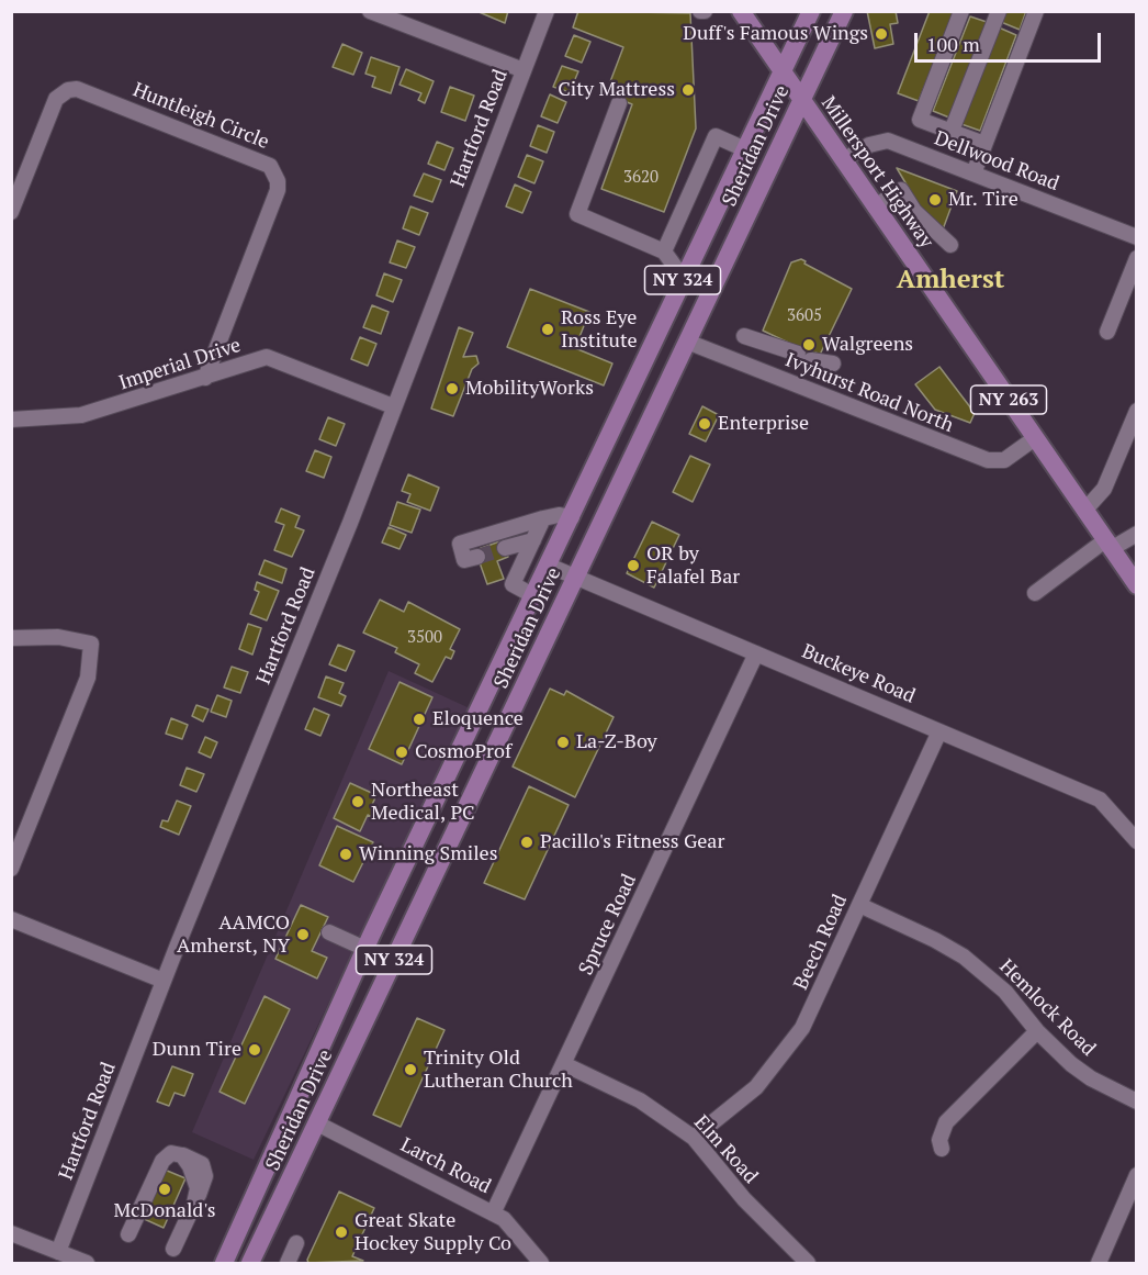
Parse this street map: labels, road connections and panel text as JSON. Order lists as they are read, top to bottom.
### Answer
{
  "streets": {
    "main road": [
      "Sheridan Drive",
      "Millersport Highway",
      "NY 324",
      "NY 263"
    ],
    "street": [
      "Huntleigh Circle",
      "Hartford Road",
      "Dellwood Road",
      "Imperial Drive",
      "Ivyhurst Road North",
      "Buckeye Road",
      "Spruce Road",
      "Beech Road",
      "Hemlock Road",
      "Elm Road",
      "Larch Road"
    ]
  },
  "crossings": [
    ["Huntleigh Circle", "Imperial Drive"],
    ["Hartford Road", "Imperial Drive"],
    ["Sheridan Drive", "Millersport Highway"],
    ["Sheridan Drive", "Ivyhurst Road North"],
    ["Sheridan Drive", "Buckeye Road"],
    ["Sheridan Drive", "Larch Road"],
    ["Dellwood Road", "Millersport Highway"],
    ["Millersport Highway", "Ivyhurst Road North"],
    ["Buckeye Road", "Spruce Road"],
    ["Buckeye Road", "Beech Road"],
    ["Spruce Road", "Elm Road"],
    ["Spruce Road", "Larch Road"],
    ["Beech Road", "Hemlock Road"],
    ["Beech Road", "Elm Road"]
  ],
  "districts": ["Amherst"],
  "places": [
    "Duff's Famous Wings",
    "City Mattress",
    "Mr. Tire",
    "Ross Eye Institute",
    "Walgreens",
    "MobilityWorks",
    "Enterprise",
    "OR by Falafel Bar",
    "Eloquence",
    "La-Z-Boy",
    "CosmoProf",
    "Northeast Medical, PC",
    "Pacillo's Fitness Gear",
    "Winning Smiles",
    "AAMCO Amherst, NY",
    "Dunn Tire",
    "Trinity Old Lutheran Church",
    "McDonald's",
    "Great Skate Hockey Supply Co"
  ],
  "house_numbers": ["3620", "3605", "3500"],
  "scale_bar": "100 m"
}
